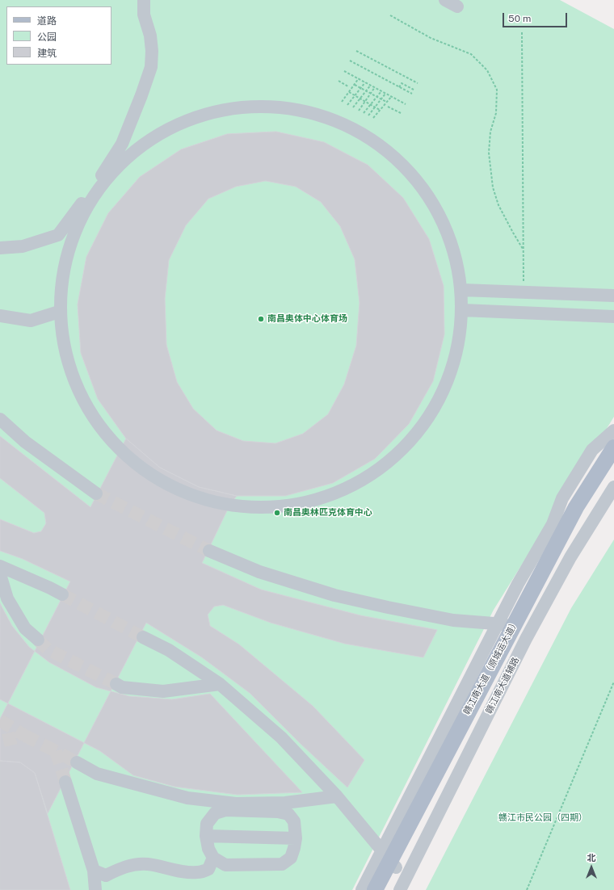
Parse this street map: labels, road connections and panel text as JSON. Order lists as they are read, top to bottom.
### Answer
{
  "streets": {
    "main road": ["赣江南大道（原城运大道）"],
    "street": ["赣江南大道辅路"]
  },
  "parks": ["赣江市民公园（四期）"],
  "places": ["南昌奥体中心体育场", "南昌奥林匹克体育中心"],
  "legend": ["道路", "公园", "建筑"],
  "scale_bar": "50 m",
  "north": "top"
}
